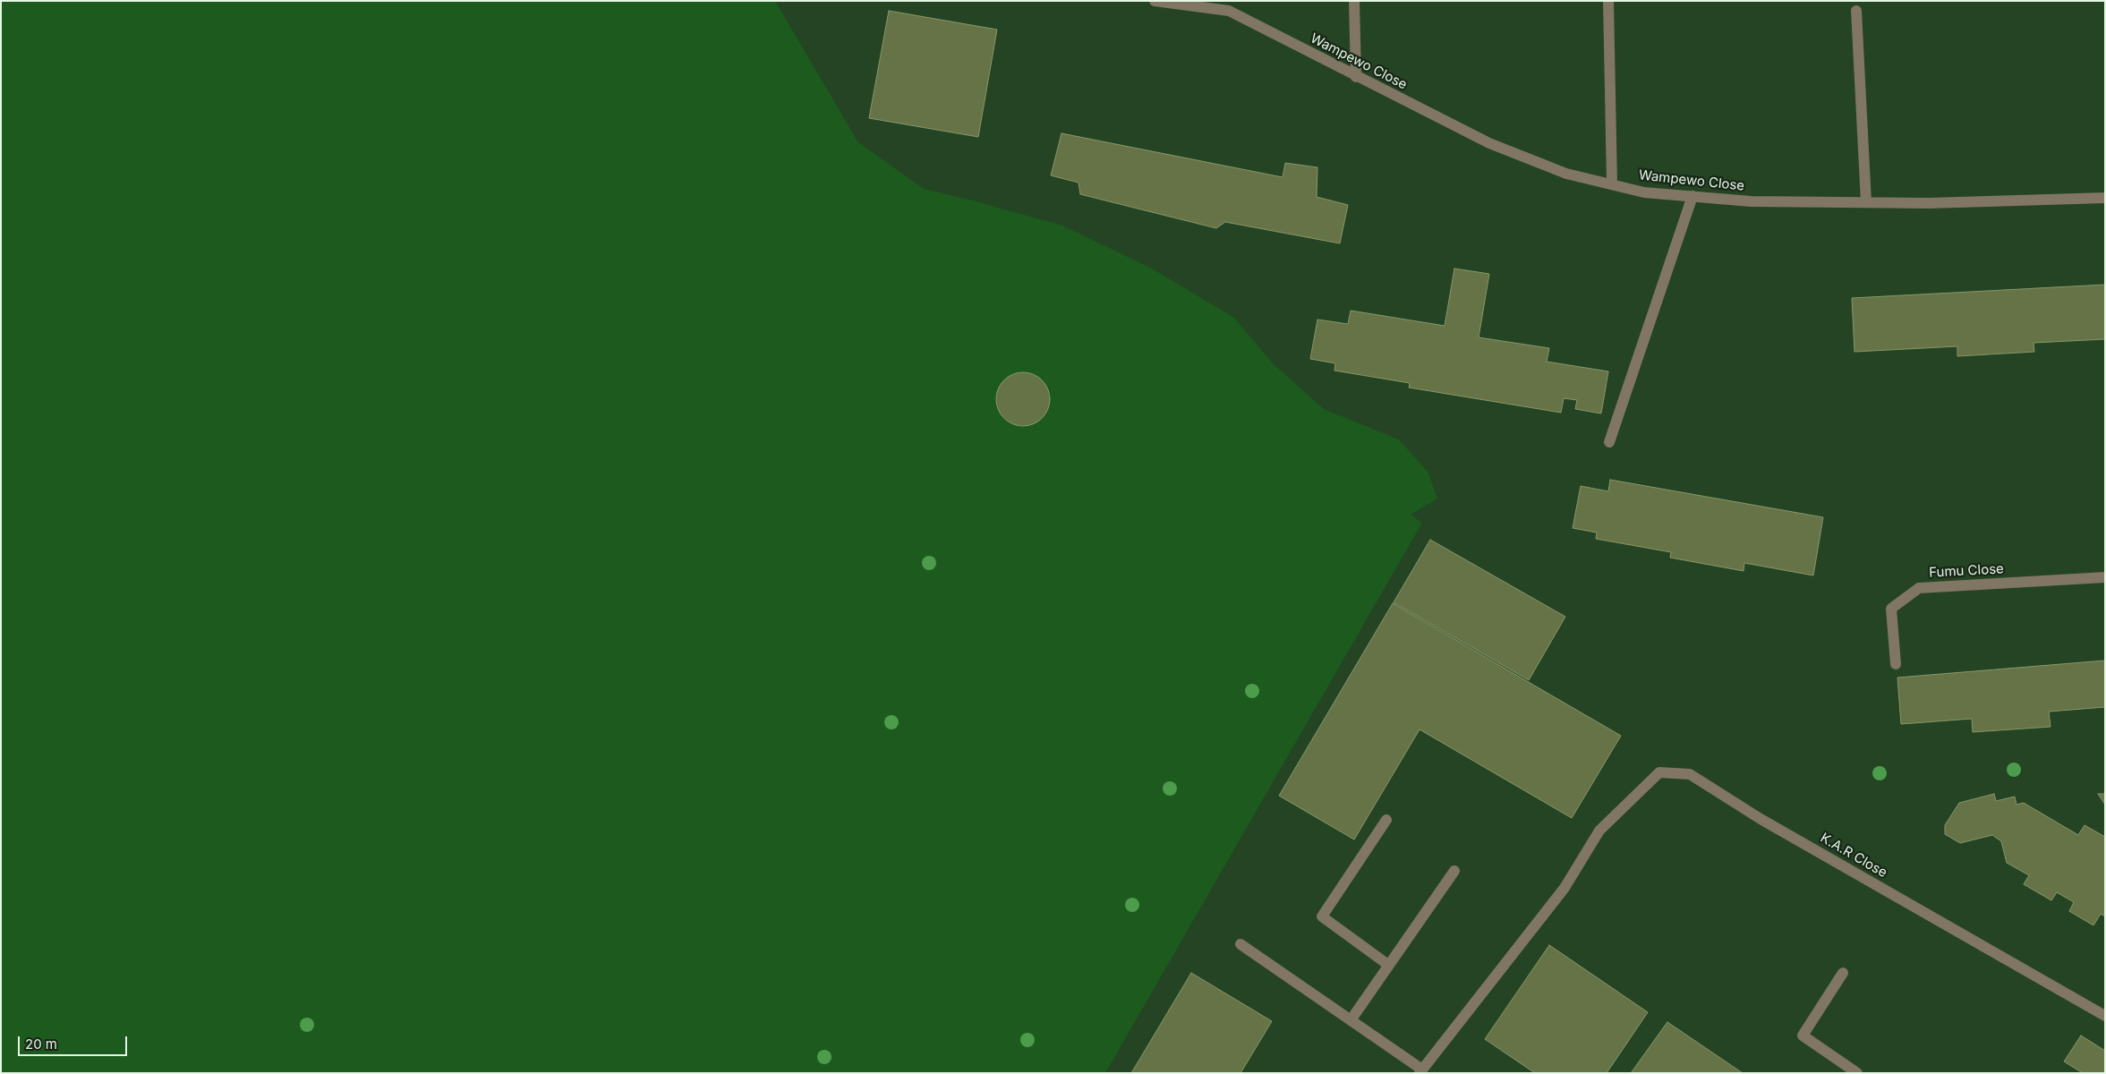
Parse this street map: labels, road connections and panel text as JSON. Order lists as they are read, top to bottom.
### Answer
{
  "streets": {
    "street": ["Wampewo Close", "Fumu Close", "K.A.R Close"]
  },
  "scale_bar": "20 m"
}
